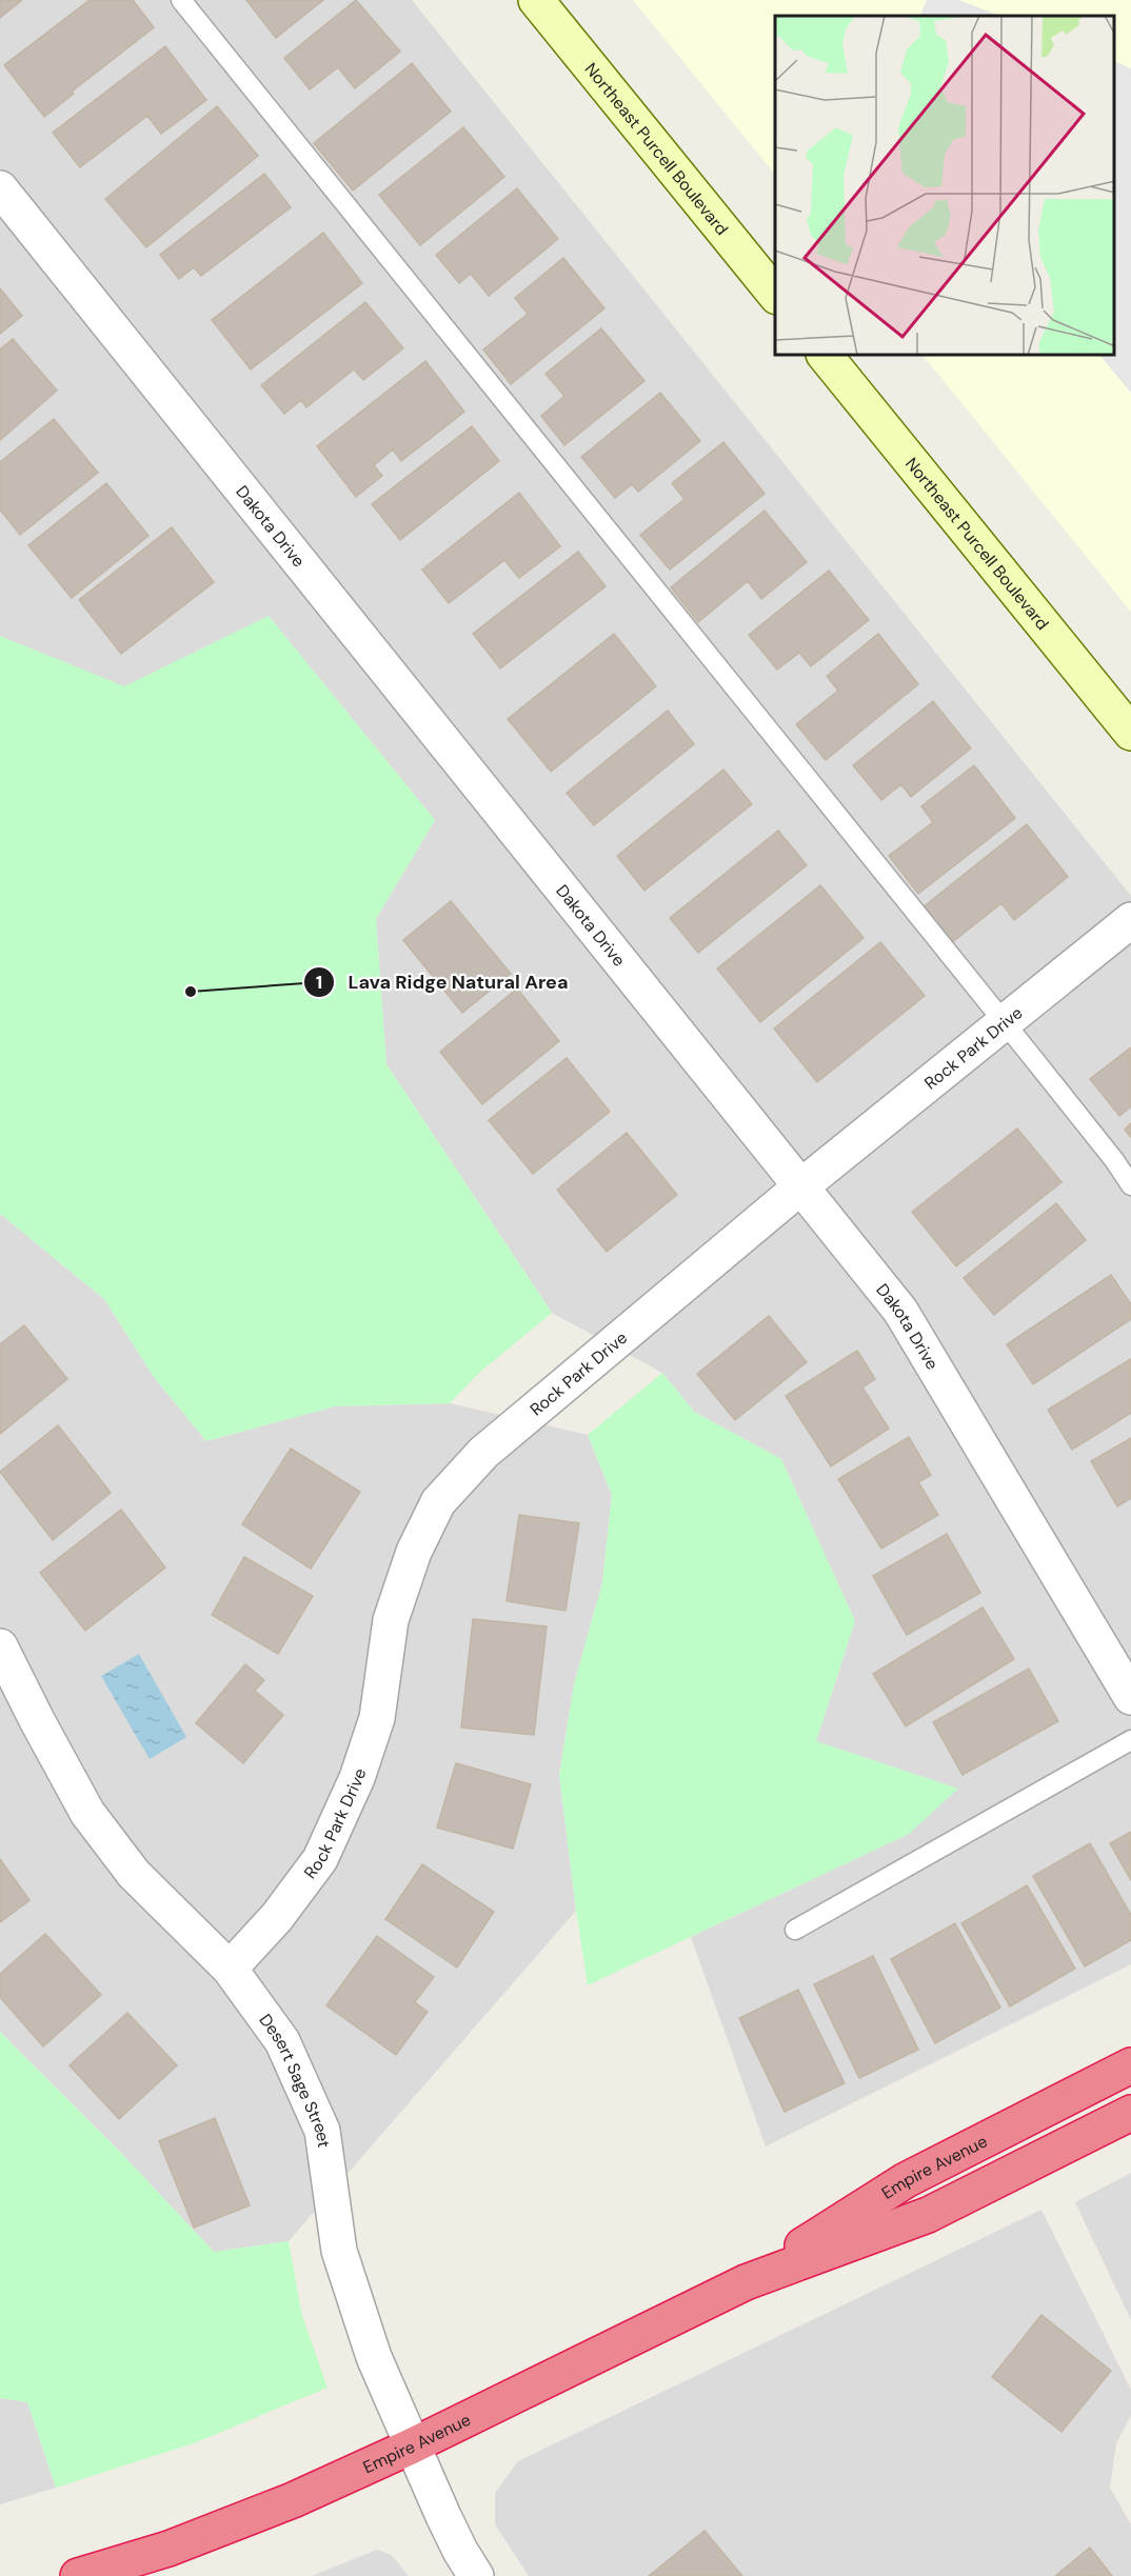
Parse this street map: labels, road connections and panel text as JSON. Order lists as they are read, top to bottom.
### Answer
{
  "streets": {
    "highway": ["Empire Avenue"],
    "street": [
      "Northeast Purcell Boulevard",
      "Dakota Drive",
      "Rock Park Drive",
      "Desert Sage Street"
    ]
  },
  "crossings": [
    ["Dakota Drive", "Rock Park Drive"],
    ["Rock Park Drive", "Desert Sage Street"],
    ["Desert Sage Street", "Empire Avenue"]
  ],
  "places": ["Lava Ridge Natural Area"]
}
